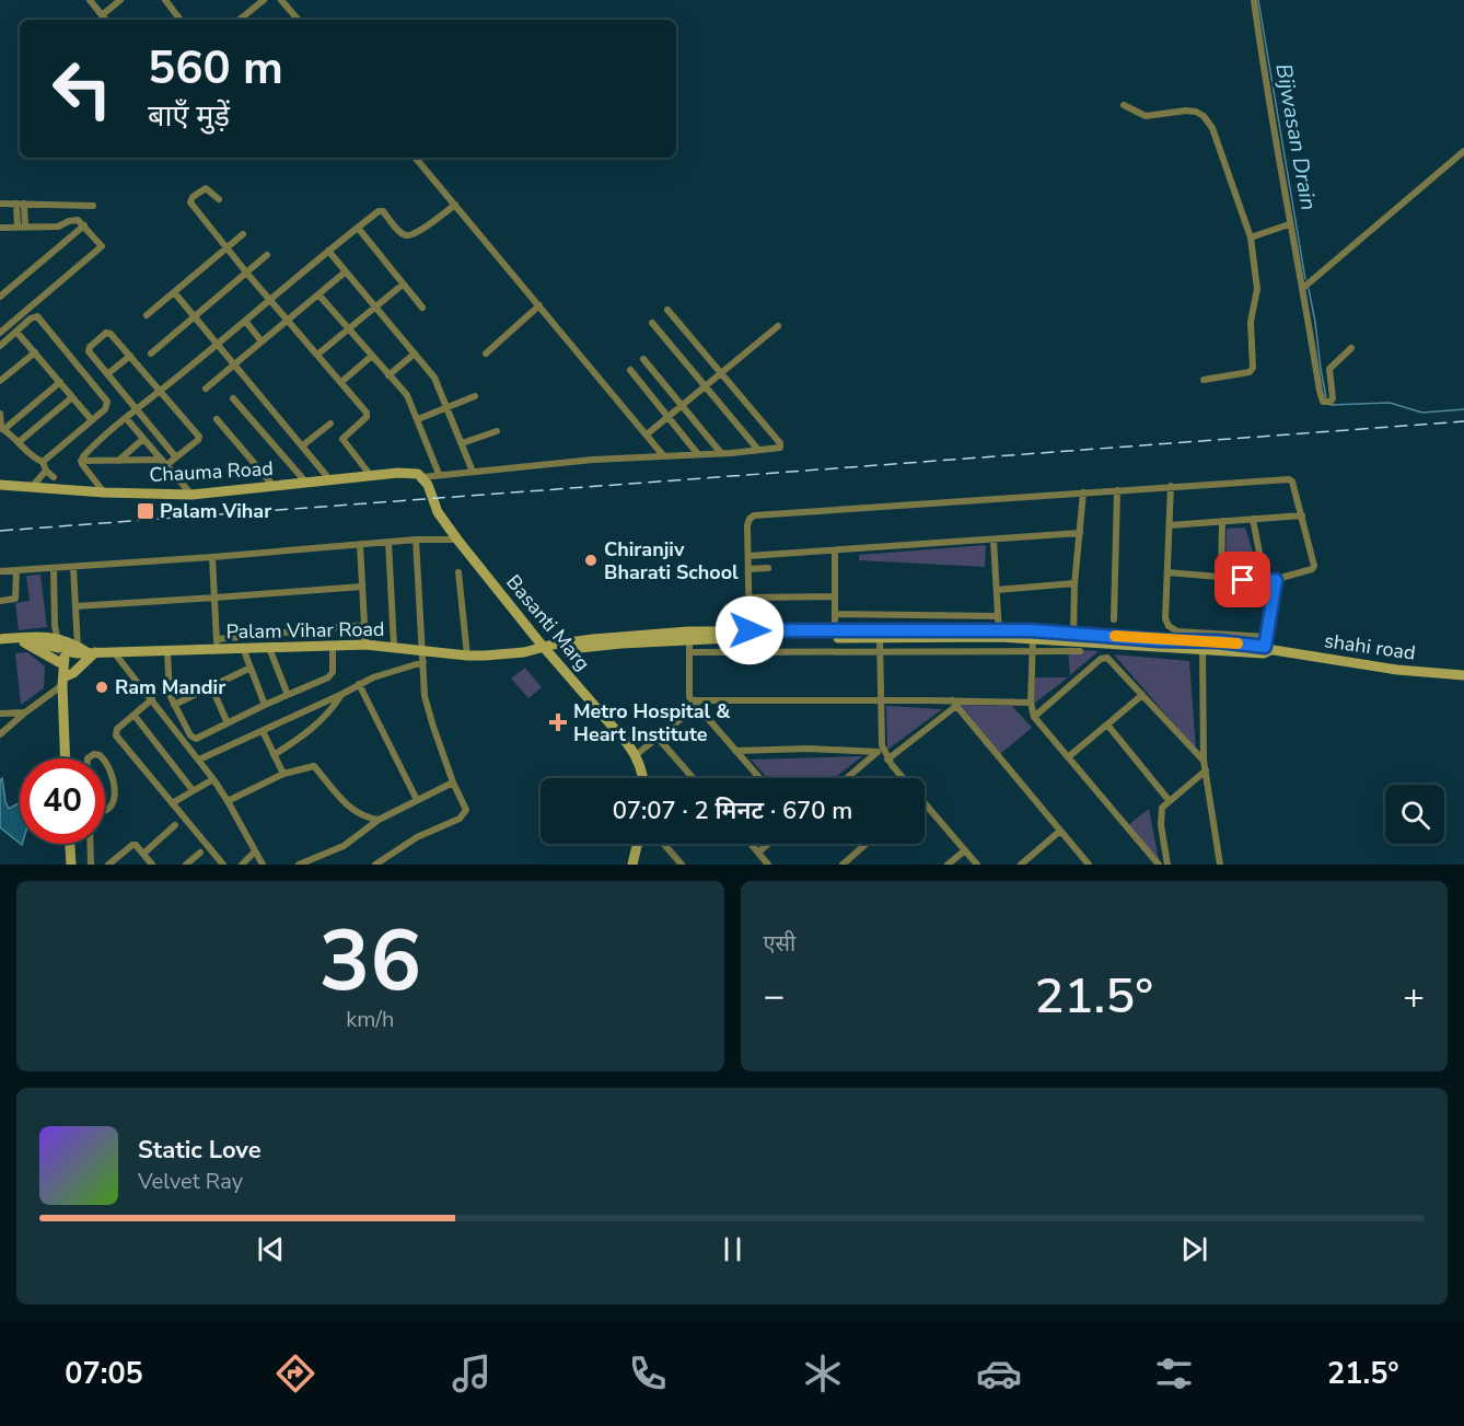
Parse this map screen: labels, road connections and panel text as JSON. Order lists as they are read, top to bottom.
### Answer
{
  "streets": {
    "street": [
      "Chauma Road",
      "Basanti Marg",
      "Palam Vihar Road",
      "shahi road"
    ]
  },
  "crossings": [
    ["Chauma Road", "Basanti Marg"],
    ["Basanti Marg", "Palam Vihar Road"],
    ["Palam Vihar Road", "shahi road"]
  ],
  "water": ["Bijwasan Drain"],
  "places": {
    "transit": ["Palam Vihar"],
    "other": ["Chiranjiv Bharati School", "Ram Mandir"],
    "health": ["Metro Hospital & Heart Institute"]
  },
  "page": {
    "turn": ["560 m", "बाएँ मुड़ें"],
    "limit": "40",
    "trip": "07:07 · 2 मिनट · 670 m",
    "tile": [
      ["36", "km/h"],
      "एसी"
    ],
    "heat": ["−", "21.5°", "+"],
    "song": ["Static Love", "Velvet Ray"],
    "tabs": ["07:05", "21.5°"]
  }
}
